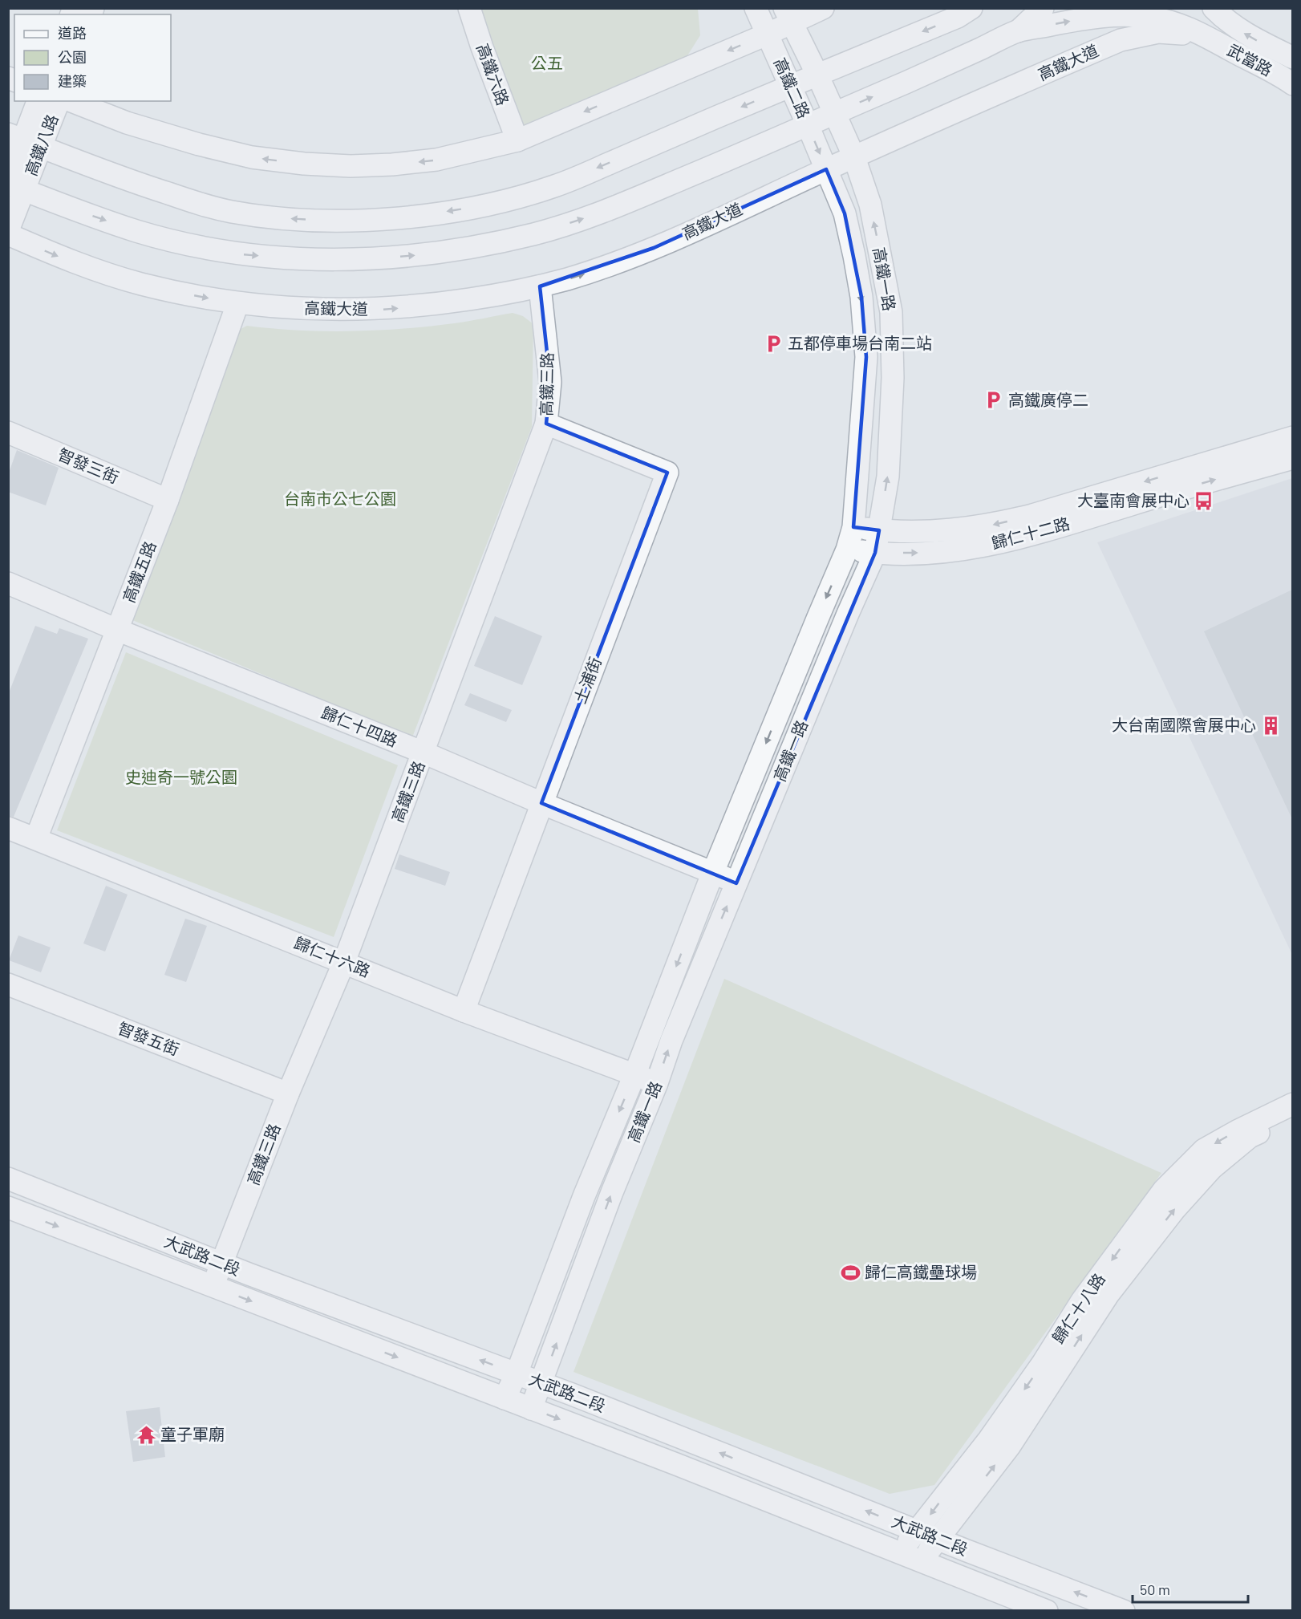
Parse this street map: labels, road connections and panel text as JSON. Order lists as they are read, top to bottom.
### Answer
{
  "streets": {
    "street": [
      "武當路",
      "高鐵大道",
      "高鐵六路",
      "高鐵二路",
      "高鐵八路",
      "高鐵一路",
      "高鐵三路",
      "智發三街",
      "歸仁十二路",
      "高鐵五路",
      "土浦街",
      "歸仁十四路",
      "歸仁十六路",
      "智發五街",
      "大武路二段",
      "歸仁十八路"
    ]
  },
  "crossings": [
    ["武當路", "高鐵大道"],
    ["高鐵大道", "高鐵二路"],
    ["高鐵大道", "高鐵八路"],
    ["高鐵大道", "高鐵一路"],
    ["高鐵大道", "高鐵三路"],
    ["高鐵大道", "高鐵五路"],
    ["高鐵二路", "高鐵一路"],
    ["高鐵一路", "歸仁十二路"],
    ["高鐵一路", "歸仁十四路"],
    ["高鐵一路", "歸仁十六路"],
    ["高鐵一路", "大武路二段"],
    ["高鐵三路", "土浦街"],
    ["高鐵三路", "歸仁十四路"],
    ["高鐵三路", "歸仁十六路"],
    ["高鐵三路", "智發五街"],
    ["高鐵三路", "大武路二段"],
    ["智發三街", "高鐵五路"],
    ["高鐵五路", "歸仁十四路"],
    ["高鐵五路", "歸仁十六路"],
    ["土浦街", "歸仁十四路"],
    ["土浦街", "歸仁十六路"],
    ["大武路二段", "歸仁十八路"]
  ],
  "parks": ["公五", "台南市公七公園", "史迪奇一號公園"],
  "places": {
    "parking": ["五都停車場台南二站", "高鐵廣停二"],
    "bus stop": ["大臺南會展中心"],
    "building": ["大台南國際會展中心"],
    "sports": ["歸仁高鐵壘球場"],
    "temple": ["童子軍廟"]
  },
  "legend": ["道路", "公園", "建築"],
  "scale_bar": "50 m"
}
